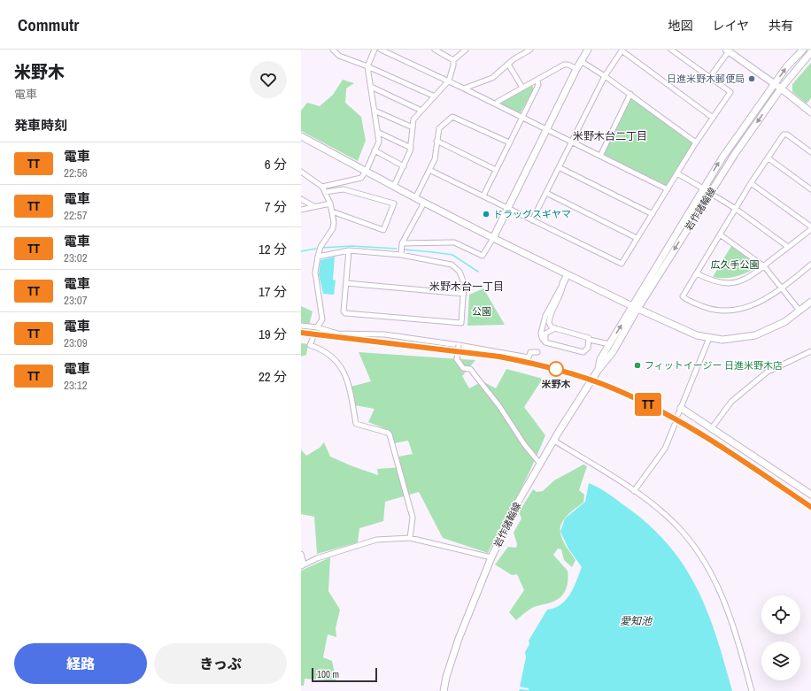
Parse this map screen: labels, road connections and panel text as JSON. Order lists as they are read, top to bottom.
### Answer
{
  "streets": {
    "main road": ["岩作諸輪線"]
  },
  "districts": ["米野木台二丁目", "米野木台一丁目"],
  "water": ["愛知池"],
  "parks": ["広久手公園", "公園"],
  "places": [
    "日進米野木郵便局",
    "ドラッグスギヤマ",
    "フィットイージー 日進米野木店",
    "米野木"
  ],
  "scale_bar": "100 m",
  "page": {
    "header": "Commutr",
    "nav": ["地図", "レイヤ", "共有"],
    "heading": [
      ["米野木", "電車"],
      "発車時刻"
    ],
    "on_map": "TT",
    "list": [
      {
        "mark": "TT",
        "name": "電車",
        "note": "22:56",
        "value": "6 分"
      },
      {
        "mark": "TT",
        "name": "電車",
        "note": "22:57",
        "value": "7 分"
      },
      {
        "mark": "TT",
        "name": "電車",
        "note": "23:02",
        "value": "12 分"
      },
      {
        "mark": "TT",
        "name": "電車",
        "note": "23:07",
        "value": "17 分"
      },
      {
        "mark": "TT",
        "name": "電車",
        "note": "23:09",
        "value": "19 分"
      },
      {
        "mark": "TT",
        "name": "電車",
        "note": "23:12",
        "value": "22 分"
      }
    ],
    "buttons": ["経路", "きっぷ"],
    "scale": "100 m"
  }
}
